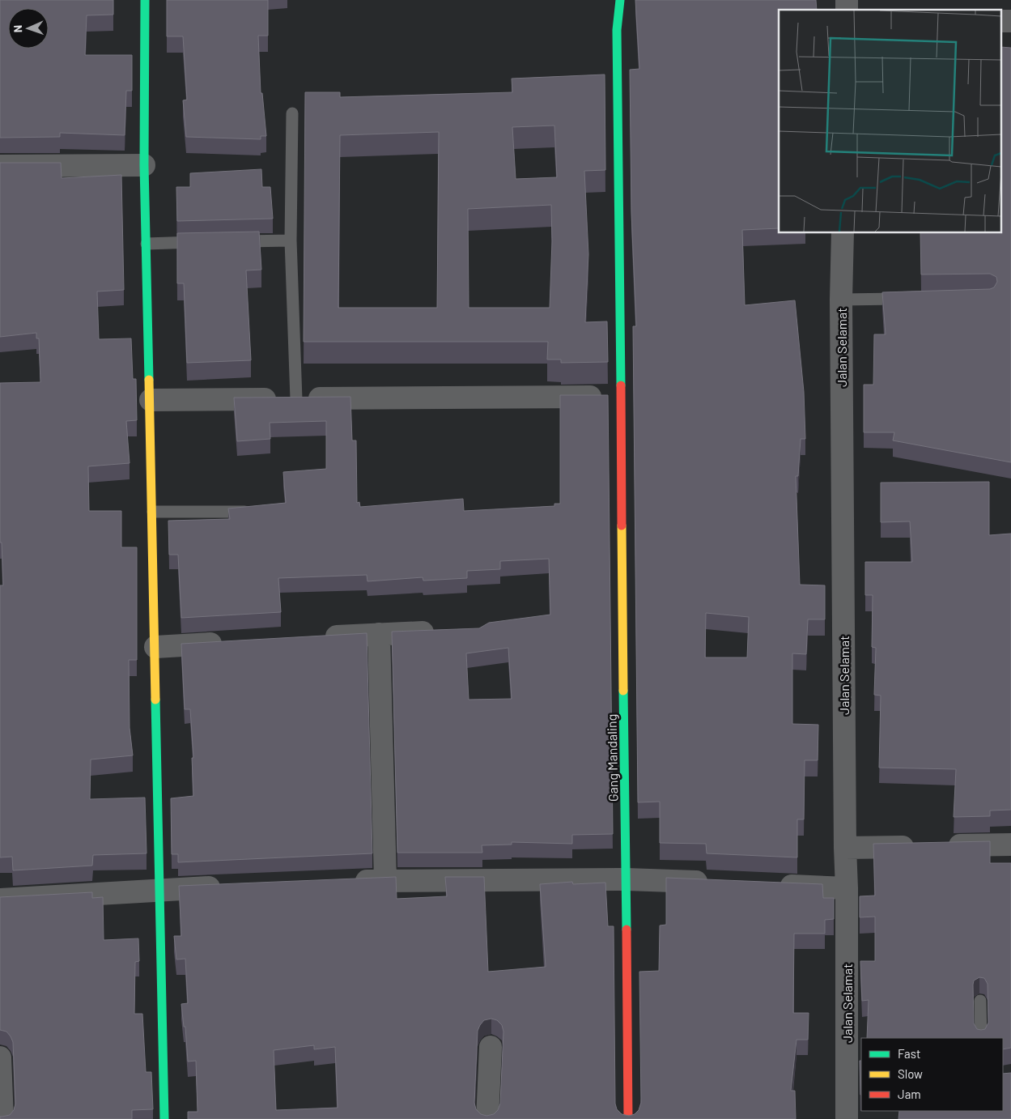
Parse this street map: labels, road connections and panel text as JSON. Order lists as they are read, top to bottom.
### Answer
{
  "streets": {
    "street": ["Jalan Selamat", "Gang Mandaling"]
  },
  "legend": ["Fast", "Slow", "Jam"],
  "north": "left"
}
